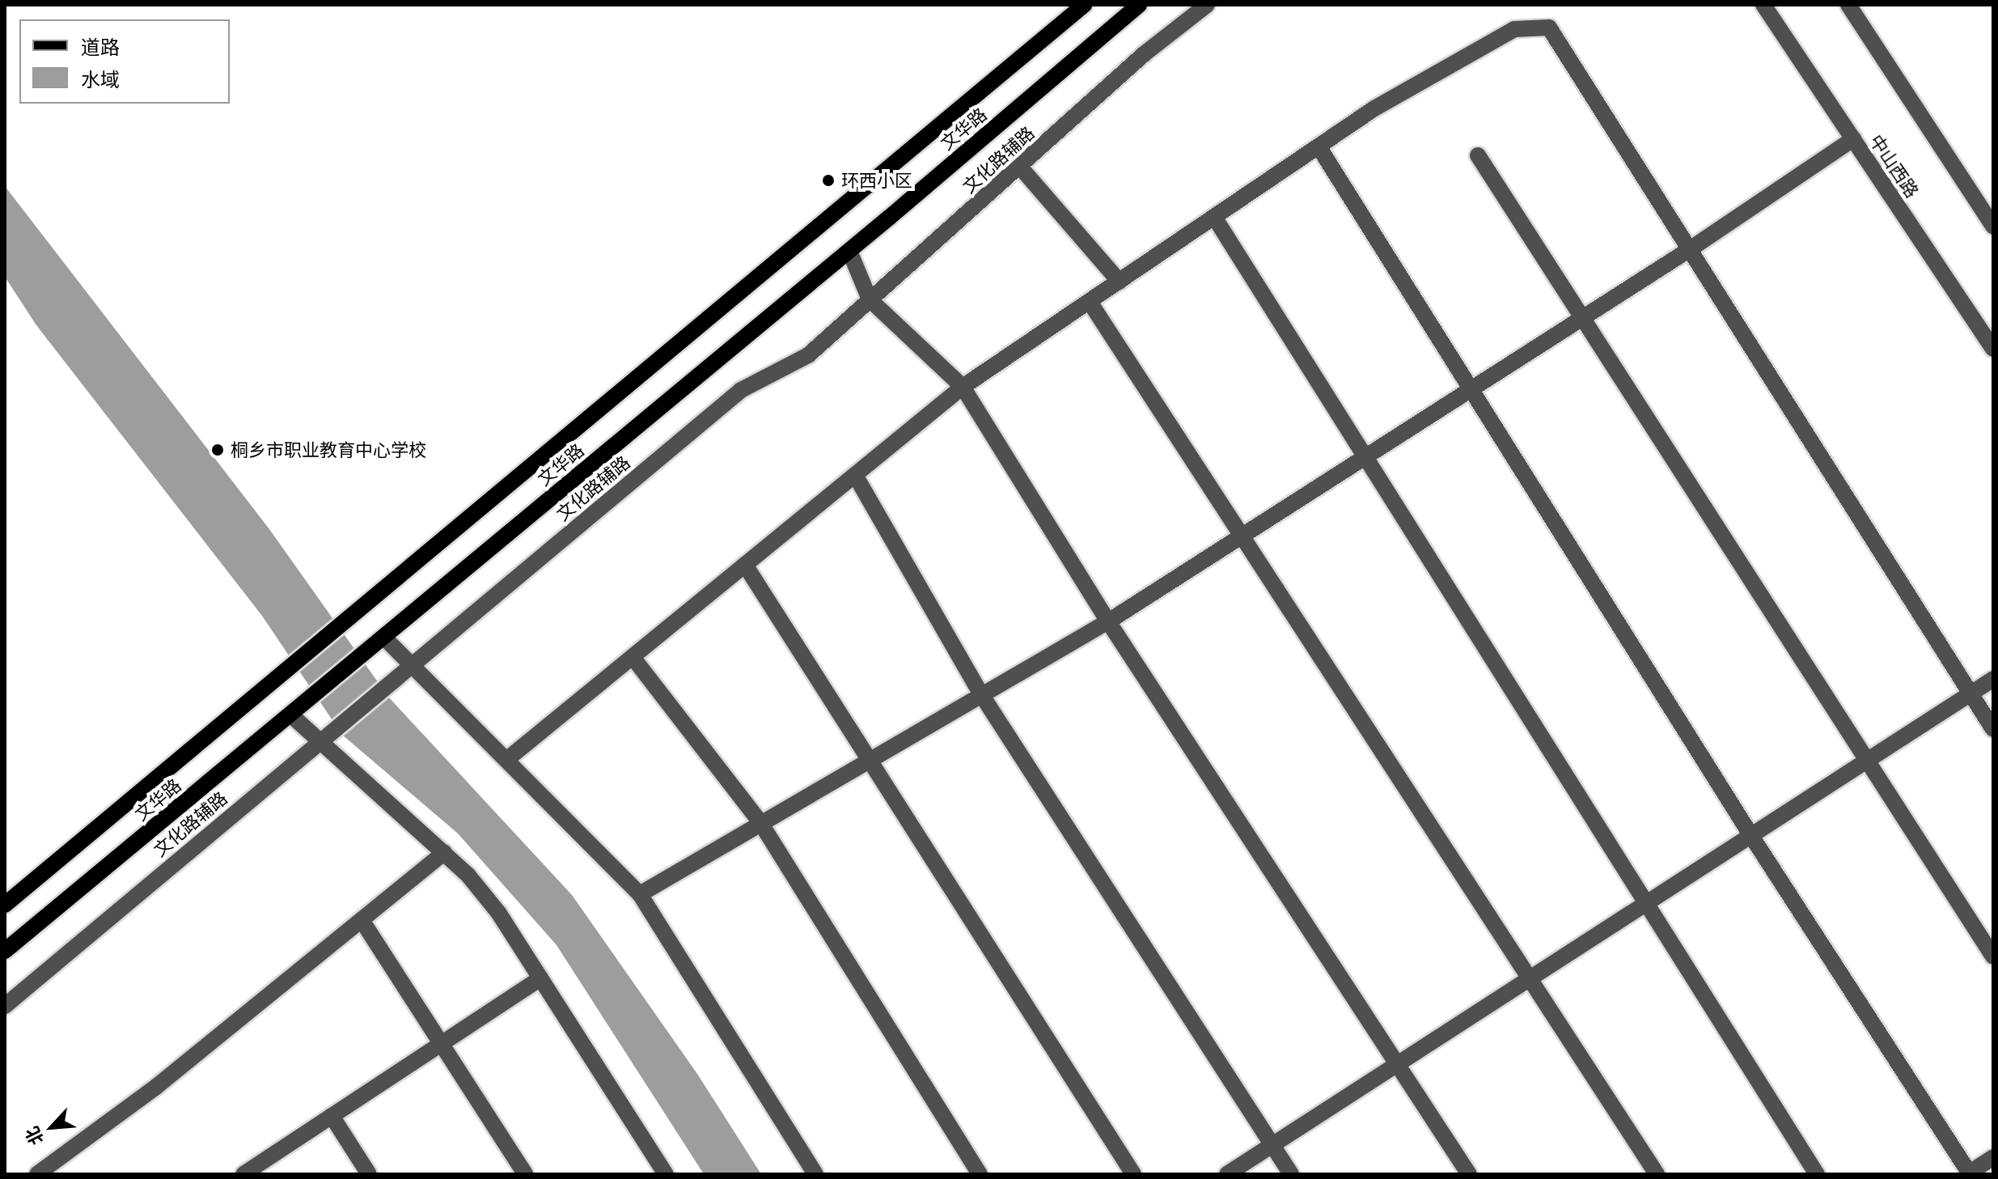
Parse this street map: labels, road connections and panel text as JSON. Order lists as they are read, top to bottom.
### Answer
{
  "streets": {
    "main road": ["文华路"],
    "street": ["文化路辅路", "中山西路"]
  },
  "places": ["环西小区", "桐乡市职业教育中心学校"],
  "legend": ["道路", "水域"],
  "north": "bottom left"
}
